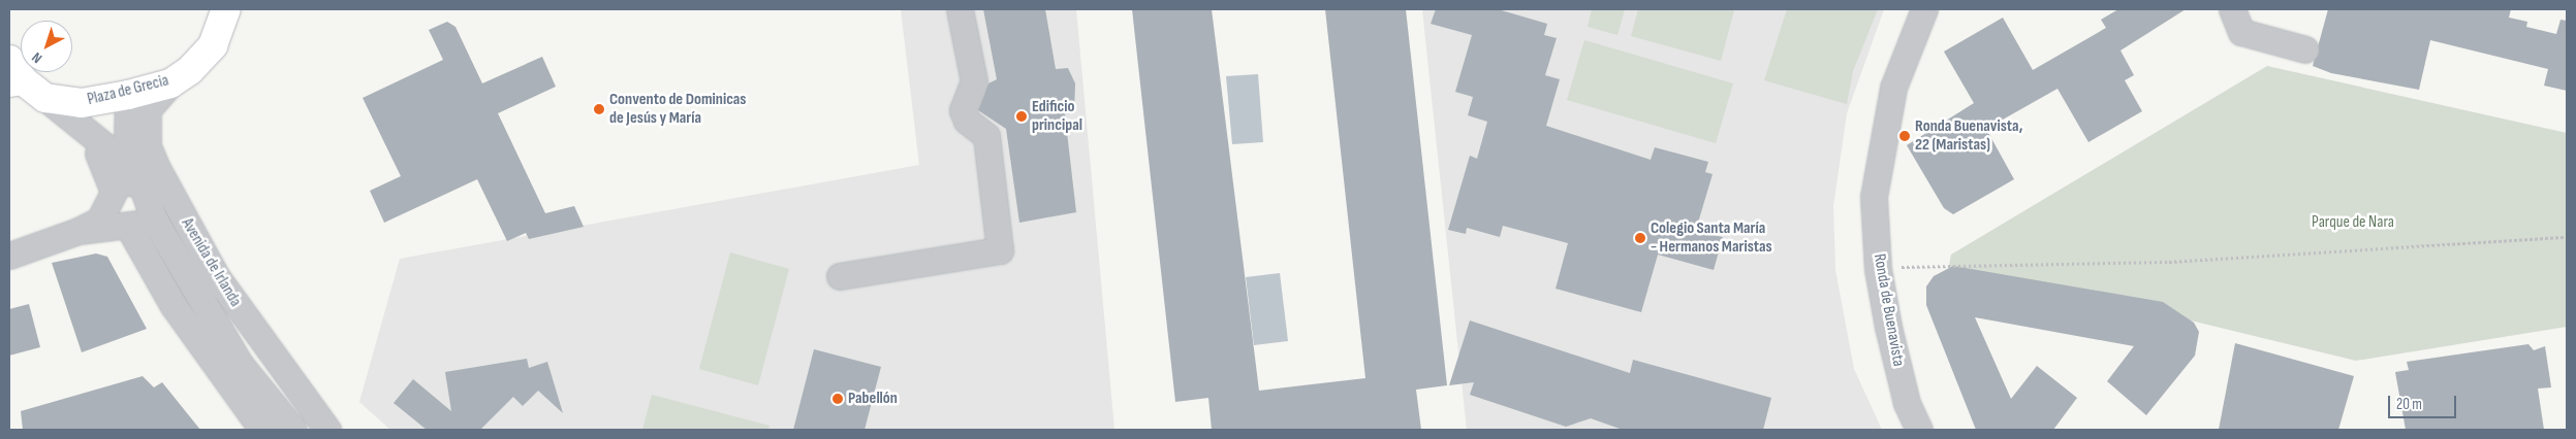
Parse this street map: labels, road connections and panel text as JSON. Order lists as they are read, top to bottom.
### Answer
{
  "streets": {
    "main road": ["Plaza de Grecia"],
    "street": ["Avenida de Irlanda", "Ronda de Buenavista"]
  },
  "crossings": [
    ["Plaza de Grecia", "Avenida de Irlanda"]
  ],
  "parks": ["Parque de Nara"],
  "places": [
    "Convento de Dominicas de Jesús y María",
    "Edificio principal",
    "Ronda Buenavista, 22 (Maristas)",
    "Colegio Santa María - Hermanos Maristas",
    "Pabellón"
  ],
  "scale_bar": "20 m",
  "north": "bottom left"
}
